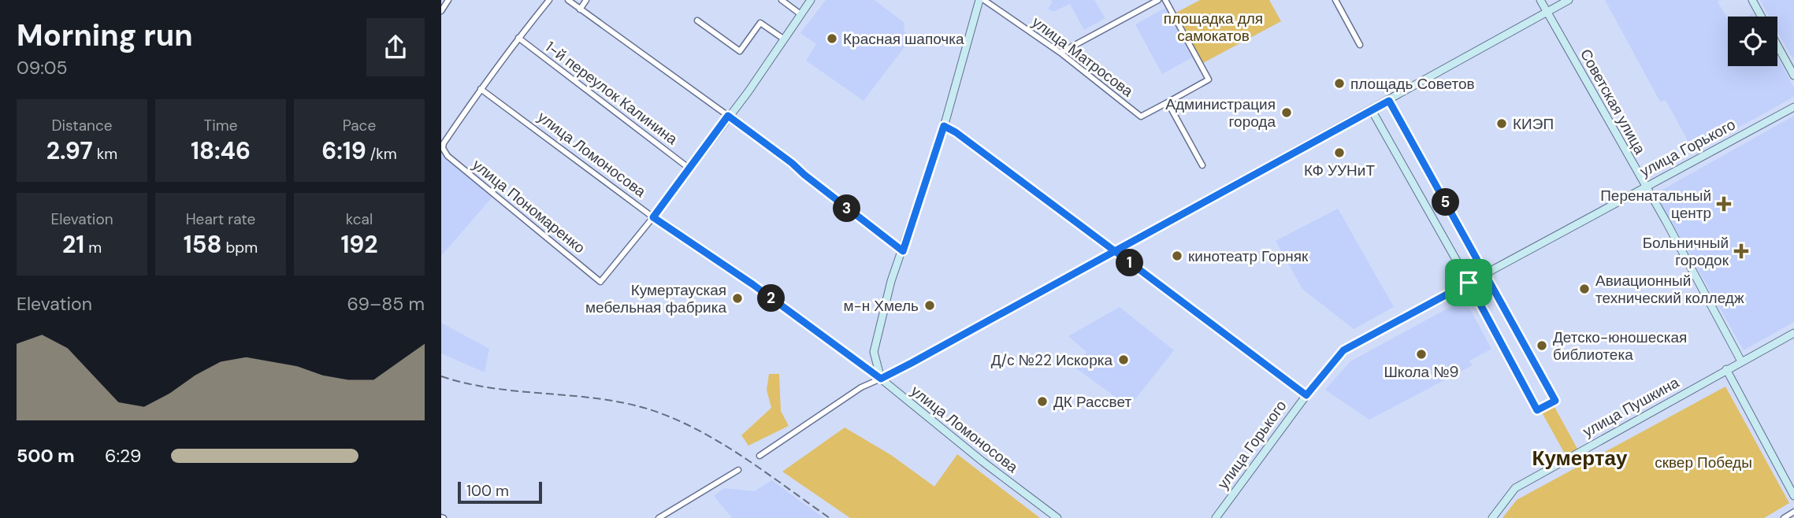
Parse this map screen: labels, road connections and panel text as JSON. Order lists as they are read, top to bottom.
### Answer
{
  "streets": {
    "street": [
      "улица Матросова",
      "1-й переулок Калинина",
      "Советская улица",
      "улица Горького",
      "улица Ломоносова",
      "улица Пономаренко",
      "улица Пушкина"
    ]
  },
  "crossings": [
    ["Советская улица", "улица Горького"],
    ["Советская улица", "улица Пушкина"],
    ["улица Ломоносова", "улица Пономаренко"]
  ],
  "districts": ["Кумертау"],
  "parks": ["площадка для самокатов", "сквер Победы"],
  "places": {
    "other": [
      "Красная шапочка",
      "площадь Советов",
      "Администрация города",
      "КИЭП",
      "КФ УУНиТ",
      "кинотеатр Горняк",
      "Авиационный технический колледж",
      "Кумертауская мебельная фабрика",
      "м-н Хмель",
      "Детско-юношеская библиотека",
      "Школа №9",
      "Д/с №22 Искорка",
      "ДК Рассвет"
    ],
    "health": ["Перенатальный центр", "Больничный городок"]
  },
  "scale_bar": "100 m",
  "page": {
    "heading": ["Morning run", "09:05"],
    "stats": [
      ["Distance", "2.97 km"],
      ["Time", "18:46"],
      ["Pace", "6:19 /km"],
      ["Elevation", "21 m"],
      ["Heart rate", "158 bpm"],
      ["kcal", "192"]
    ],
    "pins": [
      "5",
      "3",
      "1",
      "2"
    ],
    "chart": ["Elevation", "69–85 m"],
    "list": [
      {
        "name": "500 m",
        "note": "6:29"
      }
    ],
    "scale": "100 m"
  }
}
